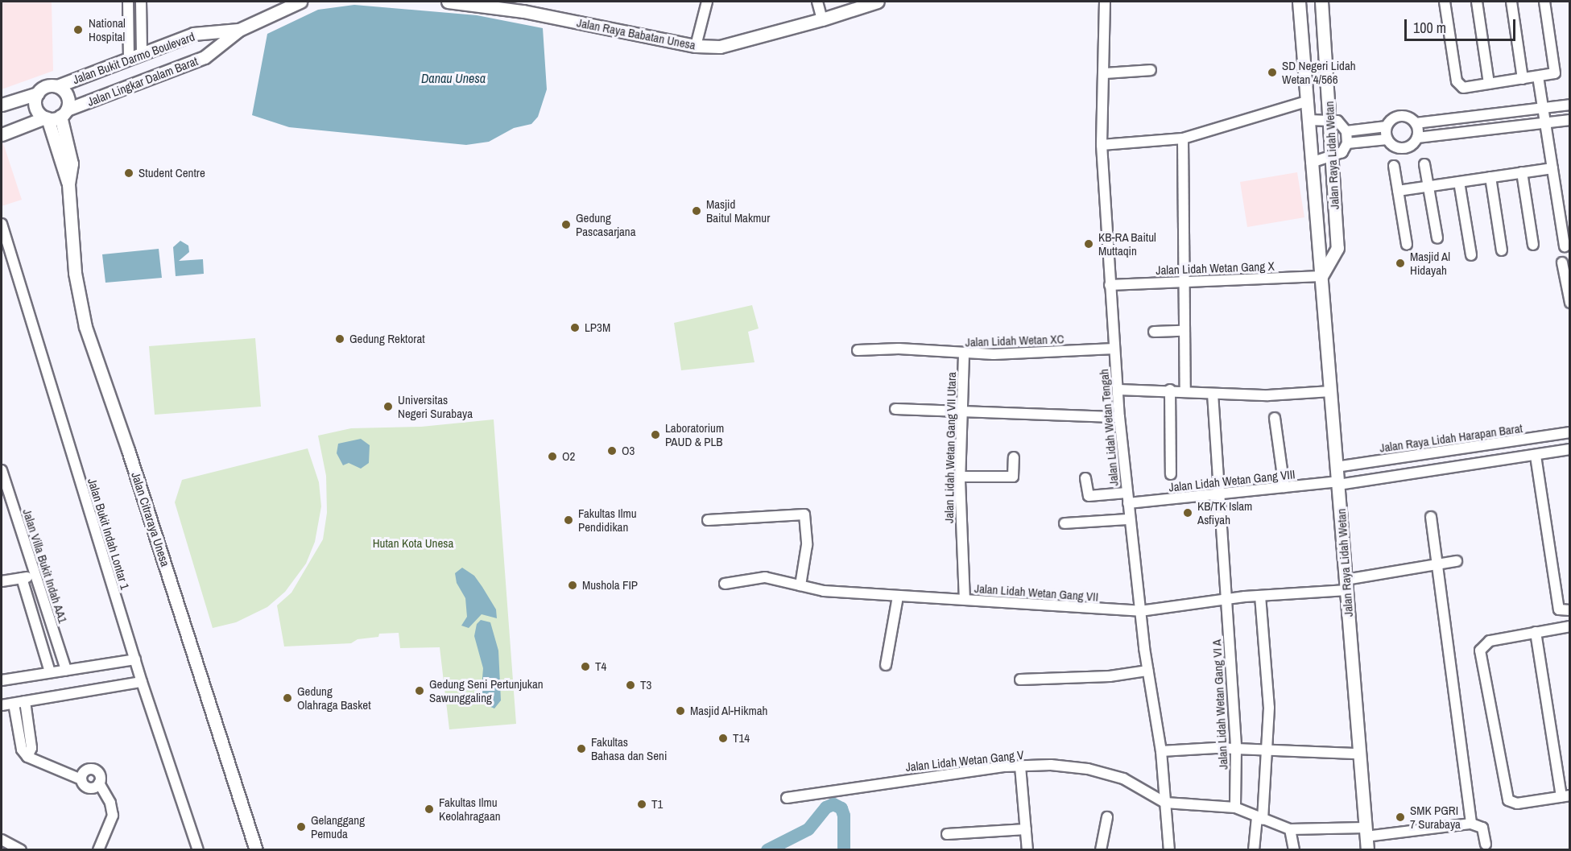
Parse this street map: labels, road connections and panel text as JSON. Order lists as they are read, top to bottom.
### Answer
{
  "streets": {
    "main road": [
      "Jalan Raya Babatan Unesa",
      "Jalan Bukit Darmo Boulevard",
      "Jalan Lingkar Dalam Barat",
      "Jalan Raya Lidah Wetan",
      "Jalan Citraraya Unesa"
    ],
    "street": [
      "Jalan Lidah Wetan Gang X",
      "Jalan Lidah Wetan XC",
      "Jalan Lidah Wetan Tengah",
      "Jalan Raya Lidah Harapan Barat",
      "Jalan Lidah Wetan Gang VII Utara",
      "Jalan Lidah Wetan Gang VIII",
      "Jalan Bukit Indah Lontar 1",
      "Jalan Villa Bukit Indah AA1",
      "Jalan Lidah Wetan Gang VII",
      "Jalan Lidah Wetan Gang VI A",
      "Jalan Lidah Wetan Gang V"
    ]
  },
  "crossings": [
    ["Jalan Bukit Darmo Boulevard", "Jalan Lingkar Dalam Barat"],
    ["Jalan Bukit Darmo Boulevard", "Jalan Citraraya Unesa"],
    ["Jalan Lingkar Dalam Barat", "Jalan Citraraya Unesa"],
    ["Jalan Raya Lidah Wetan", "Jalan Lidah Wetan Gang X"],
    ["Jalan Raya Lidah Wetan", "Jalan Raya Lidah Harapan Barat"],
    ["Jalan Raya Lidah Wetan", "Jalan Lidah Wetan Gang VIII"],
    ["Jalan Raya Lidah Wetan", "Jalan Lidah Wetan Gang VII"],
    ["Jalan Raya Lidah Wetan", "Jalan Lidah Wetan Gang V"],
    ["Jalan Lidah Wetan Gang X", "Jalan Lidah Wetan Tengah"],
    ["Jalan Lidah Wetan XC", "Jalan Lidah Wetan Tengah"],
    ["Jalan Lidah Wetan XC", "Jalan Lidah Wetan Gang VII Utara"],
    ["Jalan Lidah Wetan Tengah", "Jalan Lidah Wetan Gang VIII"],
    ["Jalan Lidah Wetan Tengah", "Jalan Lidah Wetan Gang VII"],
    ["Jalan Lidah Wetan Tengah", "Jalan Lidah Wetan Gang V"],
    ["Jalan Lidah Wetan Gang VII Utara", "Jalan Lidah Wetan Gang VII"],
    ["Jalan Lidah Wetan Gang VIII", "Jalan Lidah Wetan Gang VI A"],
    ["Jalan Lidah Wetan Gang VII", "Jalan Lidah Wetan Gang VI A"],
    ["Jalan Lidah Wetan Gang VI A", "Jalan Lidah Wetan Gang V"]
  ],
  "water": ["Danau Unesa"],
  "parks": ["Hutan Kota Unesa"],
  "places": [
    "National Hospital",
    "SD Negeri Lidah Wetan 4/566",
    "Student Centre",
    "Masjid Baitul Makmur",
    "Gedung Pascasarjana",
    "KB-RA Baitul Muttaqin",
    "Masjid Al Hidayah",
    "LP3M",
    "Gedung Rektorat",
    "Universitas Negeri Surabaya",
    "Laboratorium PAUD & PLB",
    "O3",
    "O2",
    "KB/TK Islam Asfiyah",
    "Fakultas Ilmu Pendidikan",
    "Mushola FIP",
    "T4",
    "T3",
    "Gedung Seni Pertunjukan Sawunggaling",
    "Gedung Olahraga Basket",
    "Masjid Al-Hikmah",
    "T14",
    "Fakultas Bahasa dan Seni",
    "T1",
    "Fakultas Ilmu Keolahragaan",
    "SMK PGRI 7 Surabaya",
    "Gelanggang Pemuda"
  ],
  "scale_bar": "100 m"
}
